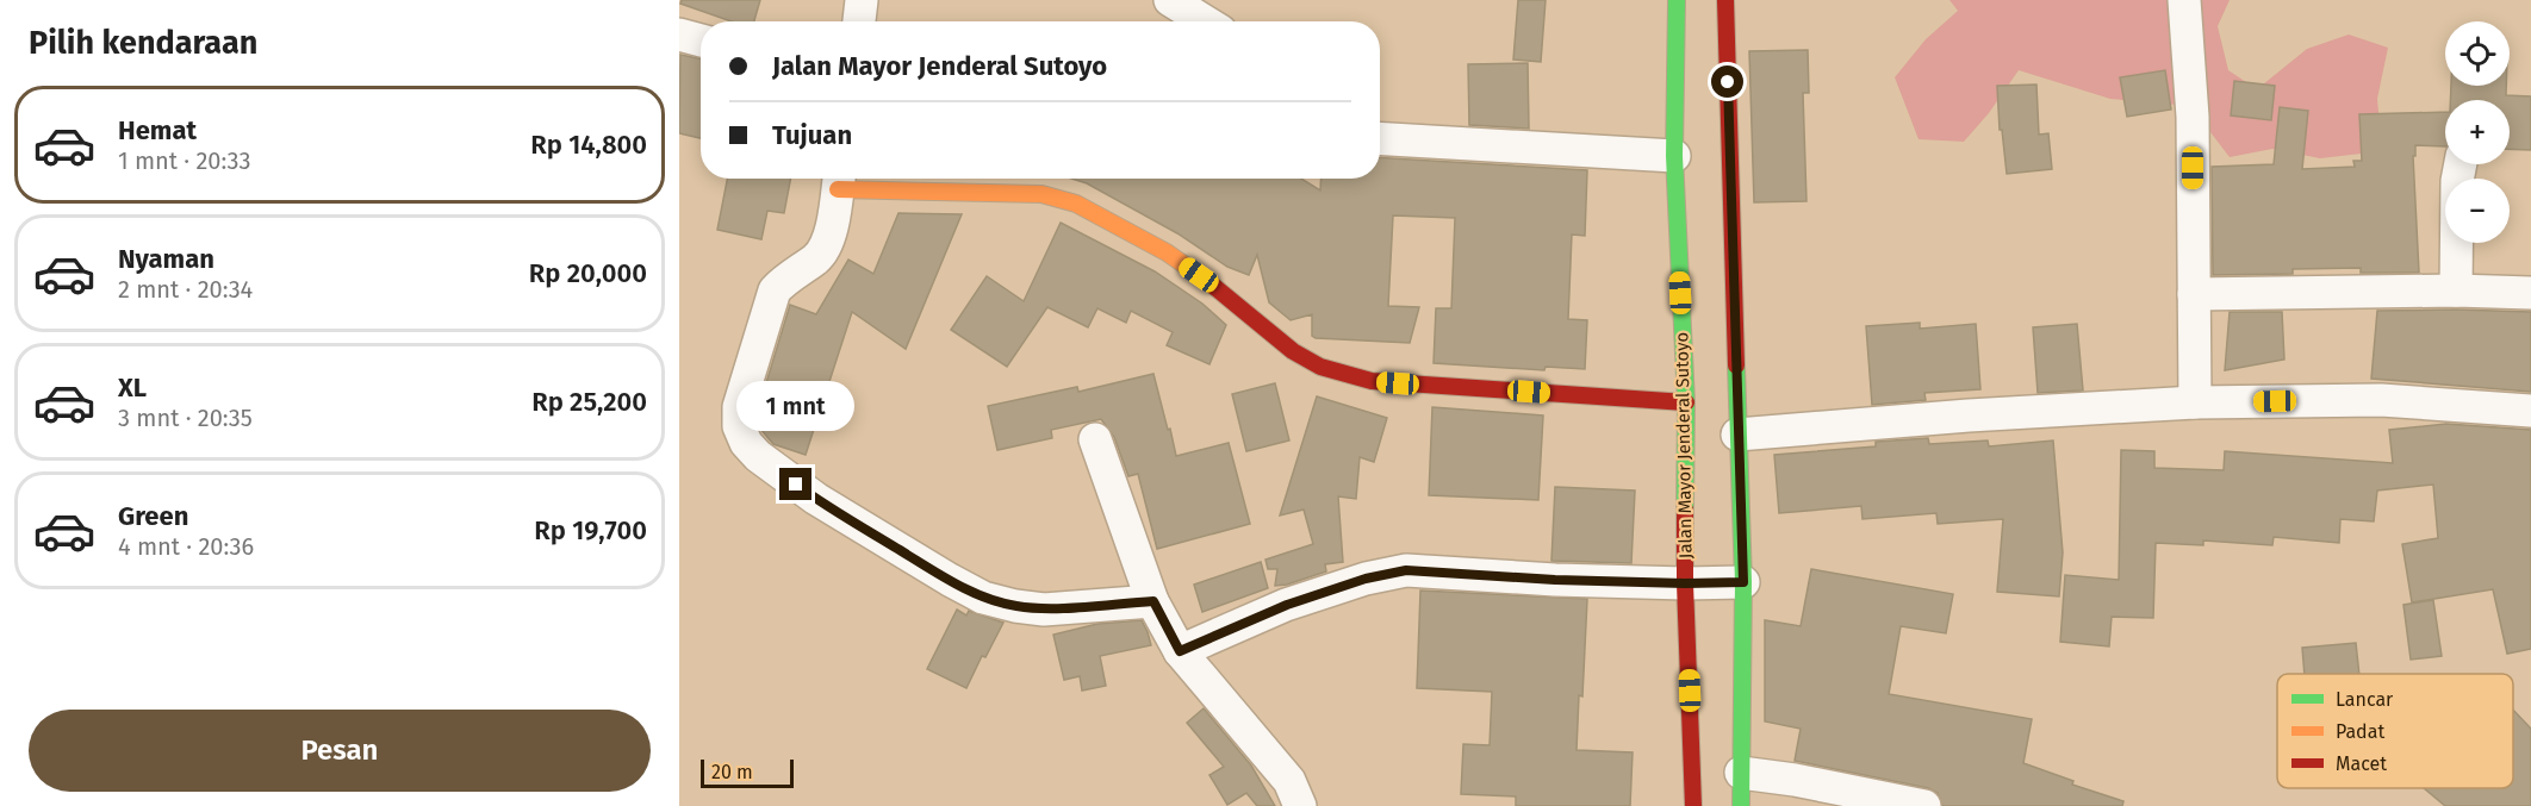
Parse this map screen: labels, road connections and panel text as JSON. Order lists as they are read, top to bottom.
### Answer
{
  "streets": {
    "main road": ["Jalan Mayor Jenderal Sutoyo"]
  },
  "legend": ["Lancar", "Padat", "Macet"],
  "scale_bar": "20 m",
  "page": {
    "heading": "Pilih kendaraan",
    "map_buttons": ["+", "−"],
    "banner": ["Jalan Mayor Jenderal Sutoyo", "Tujuan"],
    "list": [
      {
        "name": "Hemat",
        "note": "1 mnt · 20:33",
        "value": "Rp 14,800"
      },
      {
        "name": "Nyaman",
        "note": "2 mnt · 20:34",
        "value": "Rp 20,000"
      },
      {
        "name": "XL",
        "note": "3 mnt · 20:35",
        "value": "Rp 25,200"
      },
      {
        "name": "Green",
        "note": "4 mnt · 20:36",
        "value": "Rp 19,700"
      }
    ],
    "bubble": "1 mnt",
    "buttons": "Pesan",
    "scale": "20 m"
  }
}
